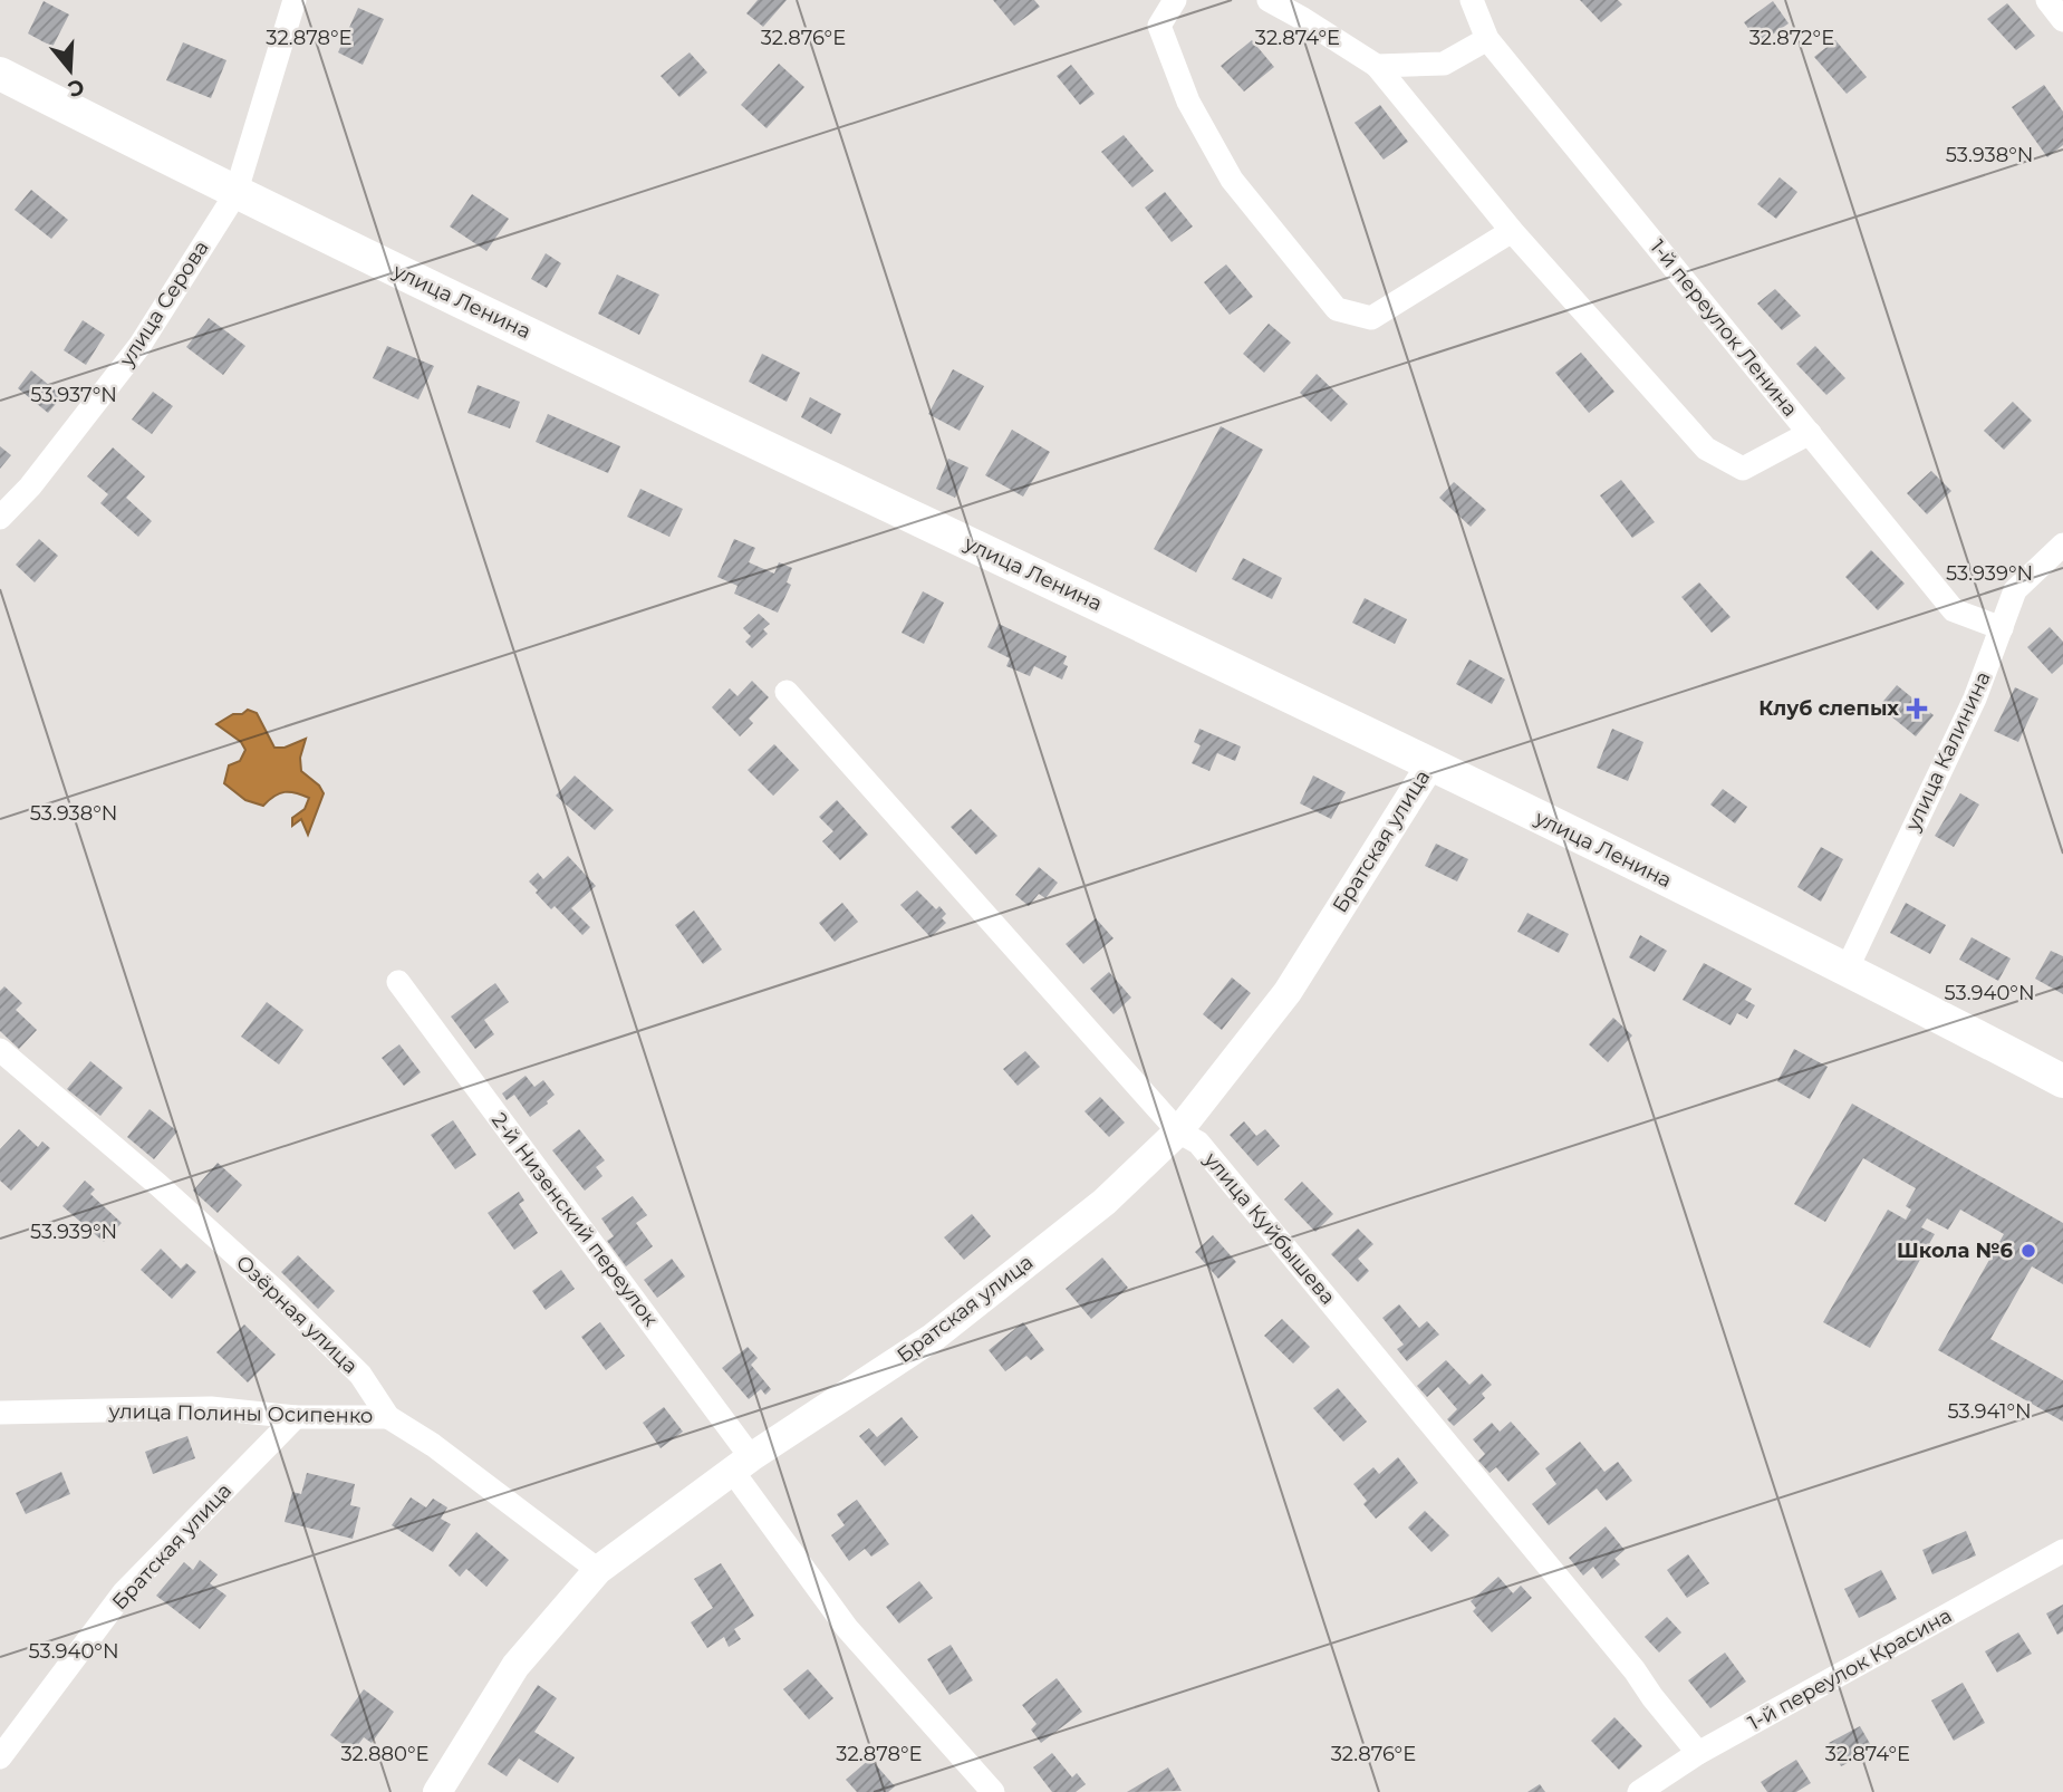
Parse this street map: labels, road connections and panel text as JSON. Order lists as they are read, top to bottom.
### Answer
{
  "streets": {
    "main road": ["улица Ленина"],
    "street": [
      "улица Серова",
      "1-й переулок Ленина",
      "улица Калинина",
      "Братская улица",
      "2-й Низенский переулок",
      "улица Куйбышева",
      "Озёрная улица",
      "улица Полины Осипенко",
      "1-й переулок Красина"
    ]
  },
  "crossings": [
    ["улица Ленина", "улица Серова"],
    ["улица Ленина", "улица Калинина"],
    ["улица Ленина", "Братская улица"],
    ["1-й переулок Ленина", "улица Калинина"],
    ["Братская улица", "2-й Низенский переулок"],
    ["Братская улица", "улица Куйбышева"],
    ["Братская улица", "Озёрная улица"],
    ["Братская улица", "улица Полины Осипенко"],
    ["улица Куйбышева", "1-й переулок Красина"],
    ["Озёрная улица", "улица Полины Осипенко"]
  ],
  "places": {
    "health": ["Клуб слепых"],
    "other": ["Школа №6"]
  },
  "north": "bottom",
  "coordinates": [
    "32.878°E",
    "32.876°E",
    "32.874°E",
    "32.872°E",
    "53.938°N",
    "53.937°N",
    "53.939°N",
    "53.940°N",
    "53.941°N",
    "32.880°E"
  ]
}
